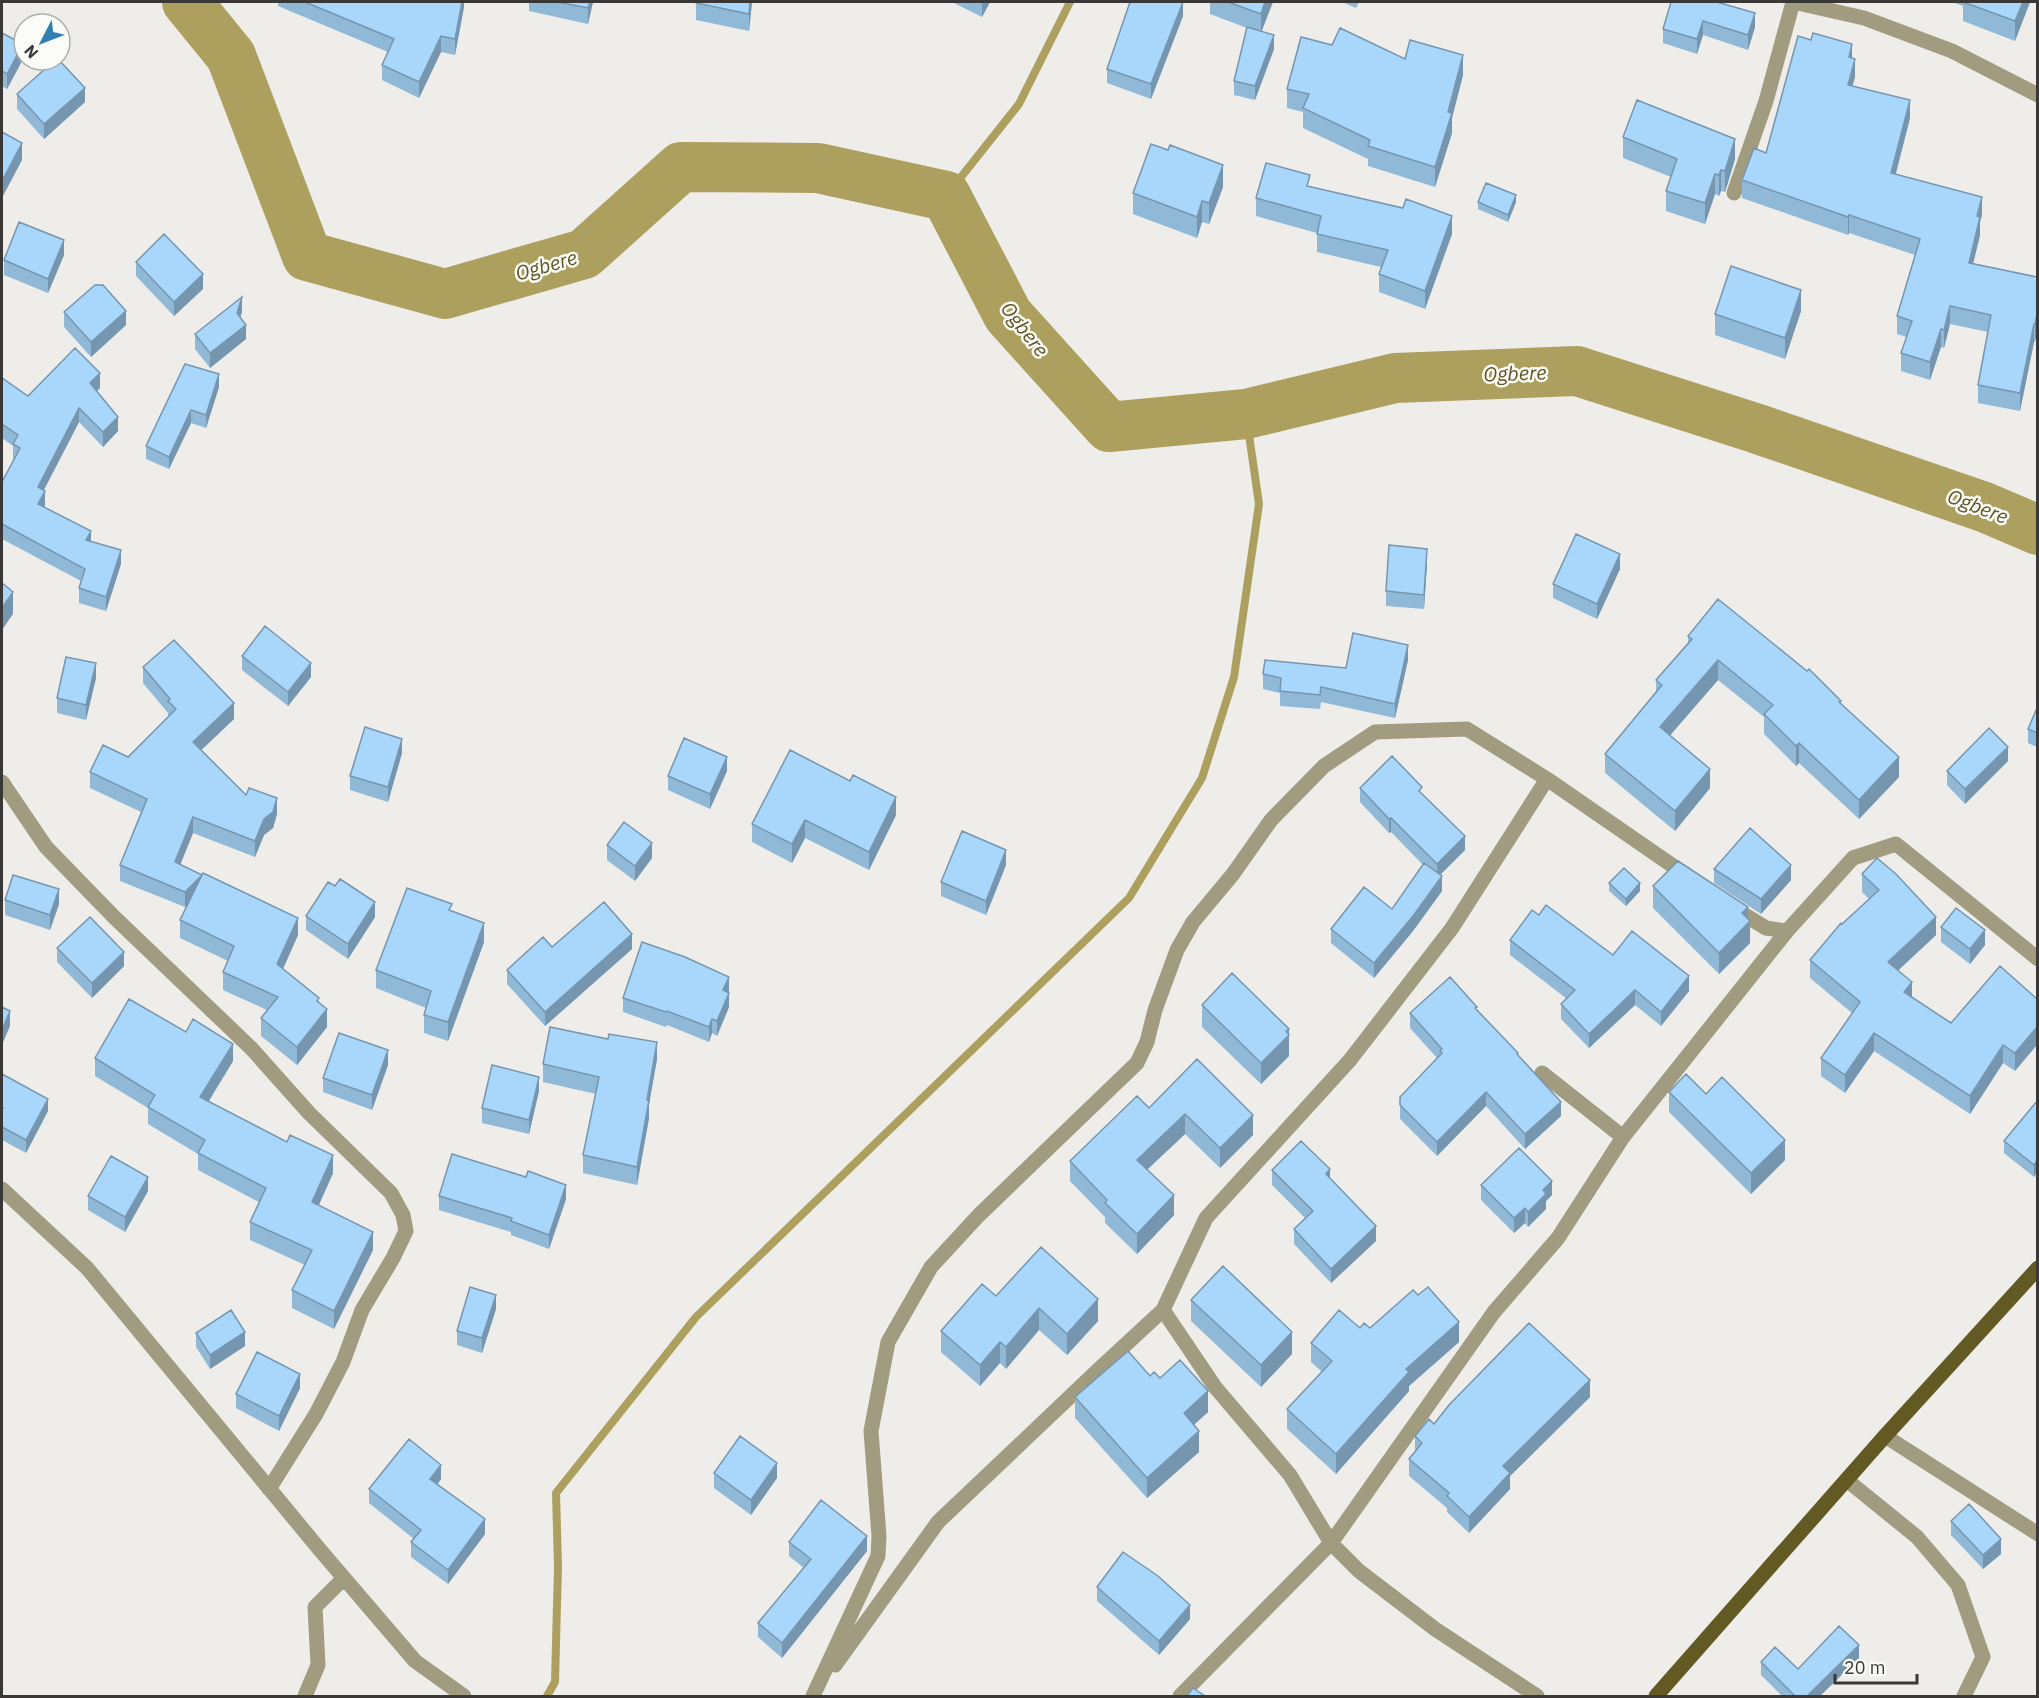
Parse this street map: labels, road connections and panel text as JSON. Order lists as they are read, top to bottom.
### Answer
{
  "water": ["Ogbere"],
  "scale_bar": "20 m",
  "north": "bottom left"
}
